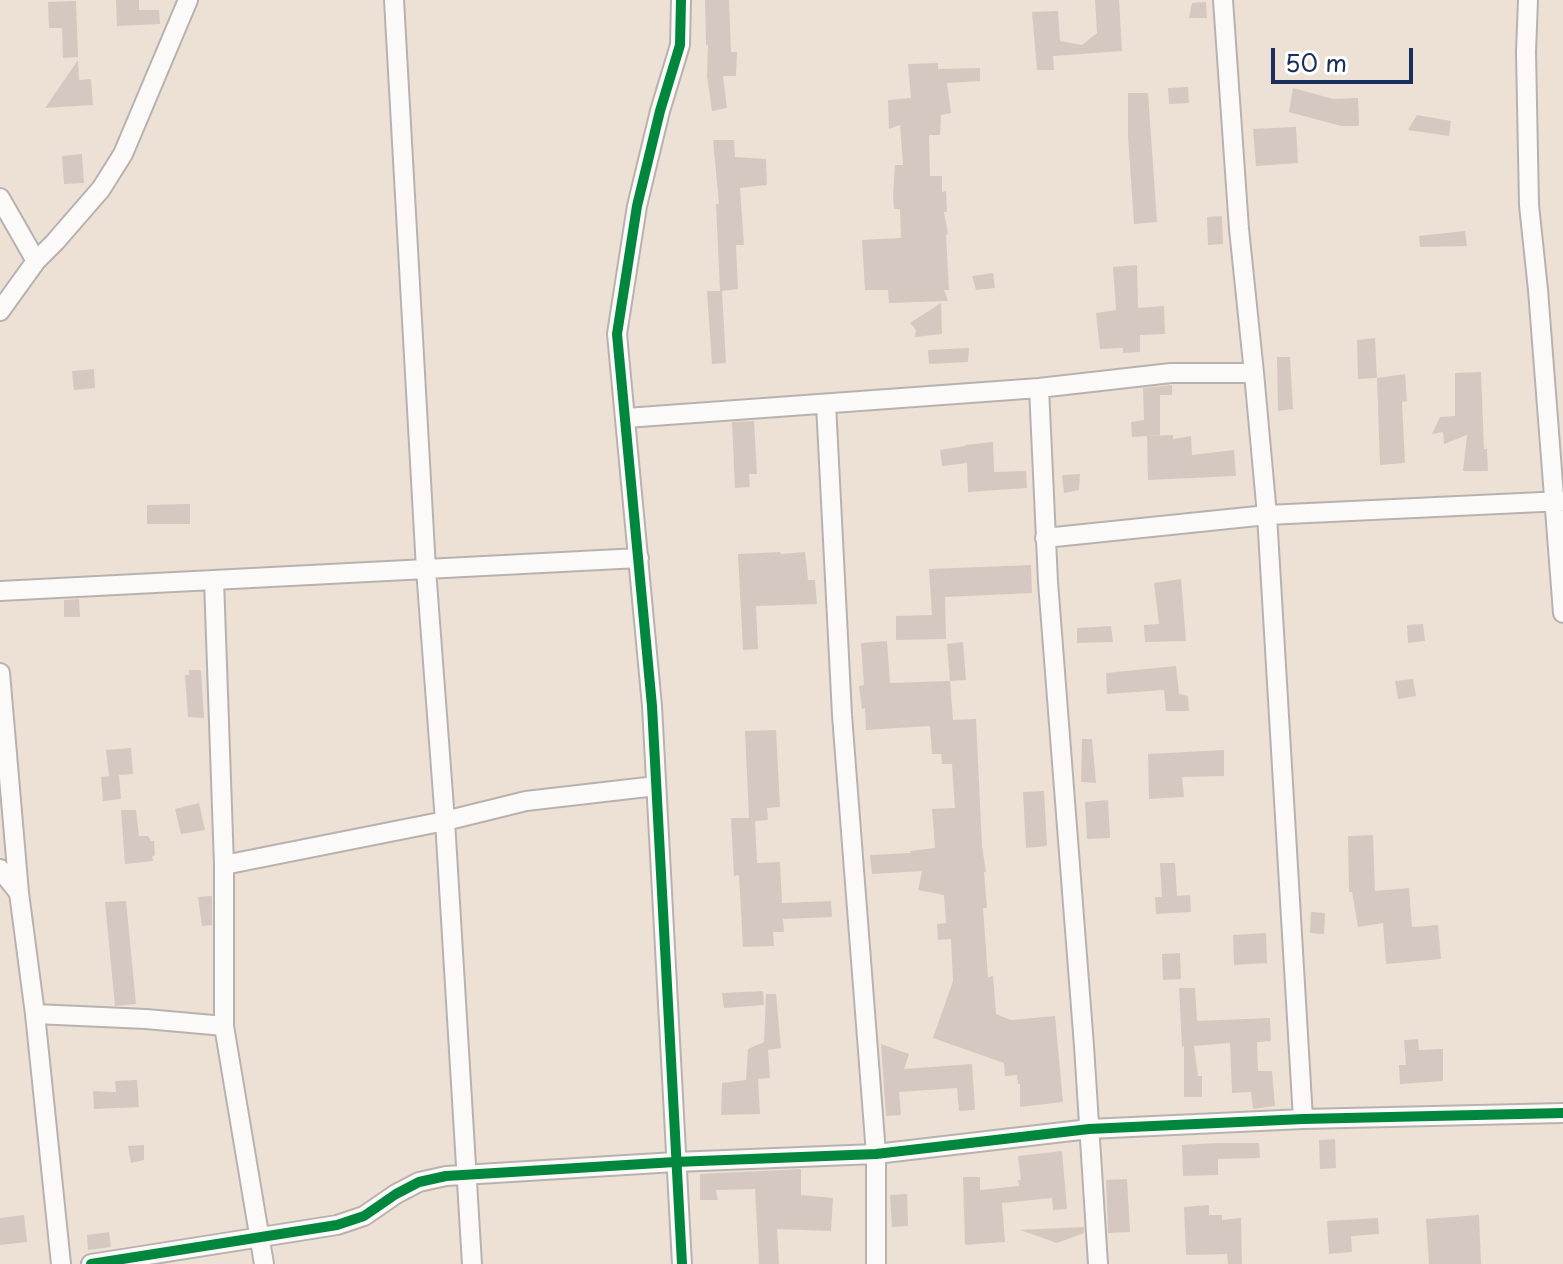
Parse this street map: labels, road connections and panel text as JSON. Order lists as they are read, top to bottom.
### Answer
{
  "scale_bar": "50 m"
}
